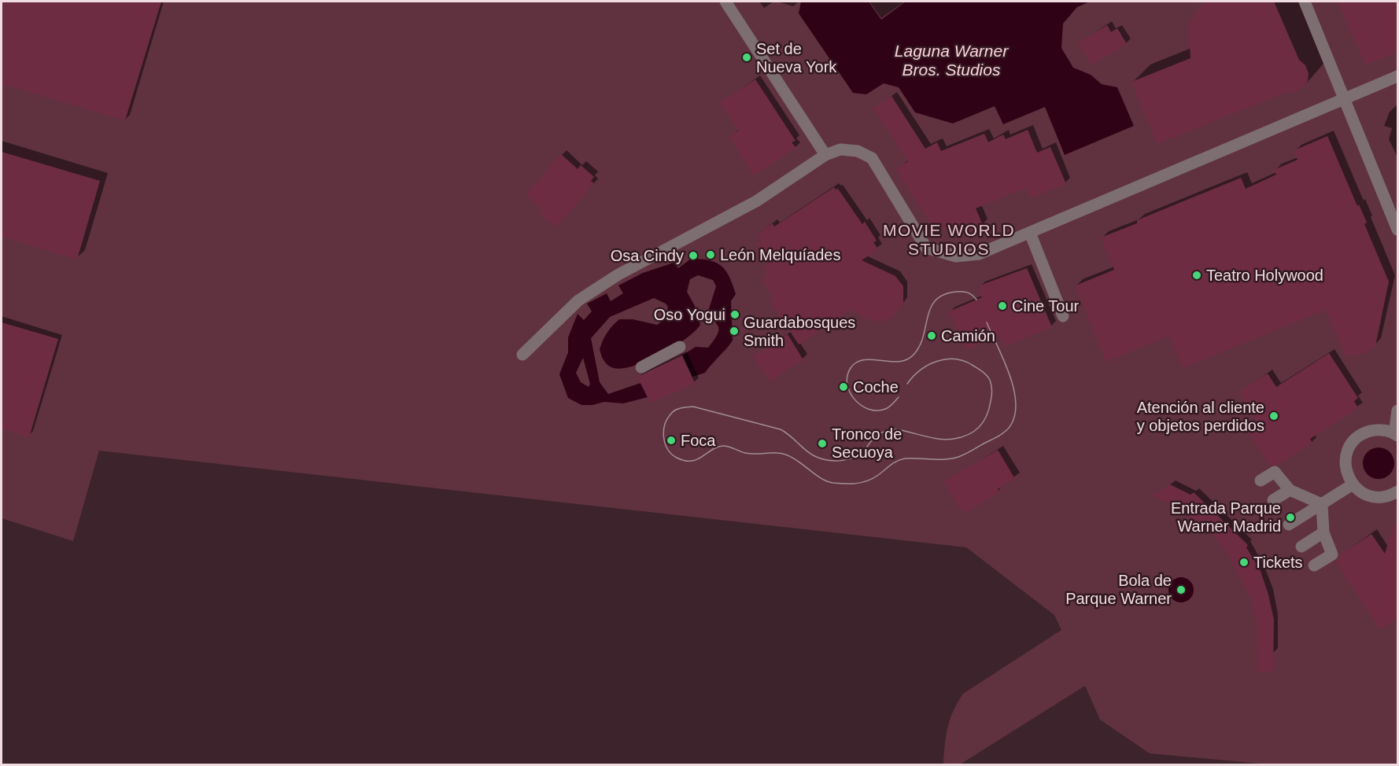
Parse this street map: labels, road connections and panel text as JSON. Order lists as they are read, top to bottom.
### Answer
{
  "districts": ["MOVIE WORLD STUDIOS"],
  "water": ["Laguna Warner Bros. Studios"],
  "places": [
    "Set de Nueva York",
    "León Melquíades",
    "Osa Cindy",
    "Teatro Holywood",
    "Cine Tour",
    "Oso Yogui",
    "Guardabosques Smith",
    "Camión",
    "Coche",
    "Atención al cliente y objetos perdidos",
    "Foca",
    "Tronco de Secuoya",
    "Entrada Parque Warner Madrid",
    "Tickets",
    "Bola de Parque Warner"
  ]
}
